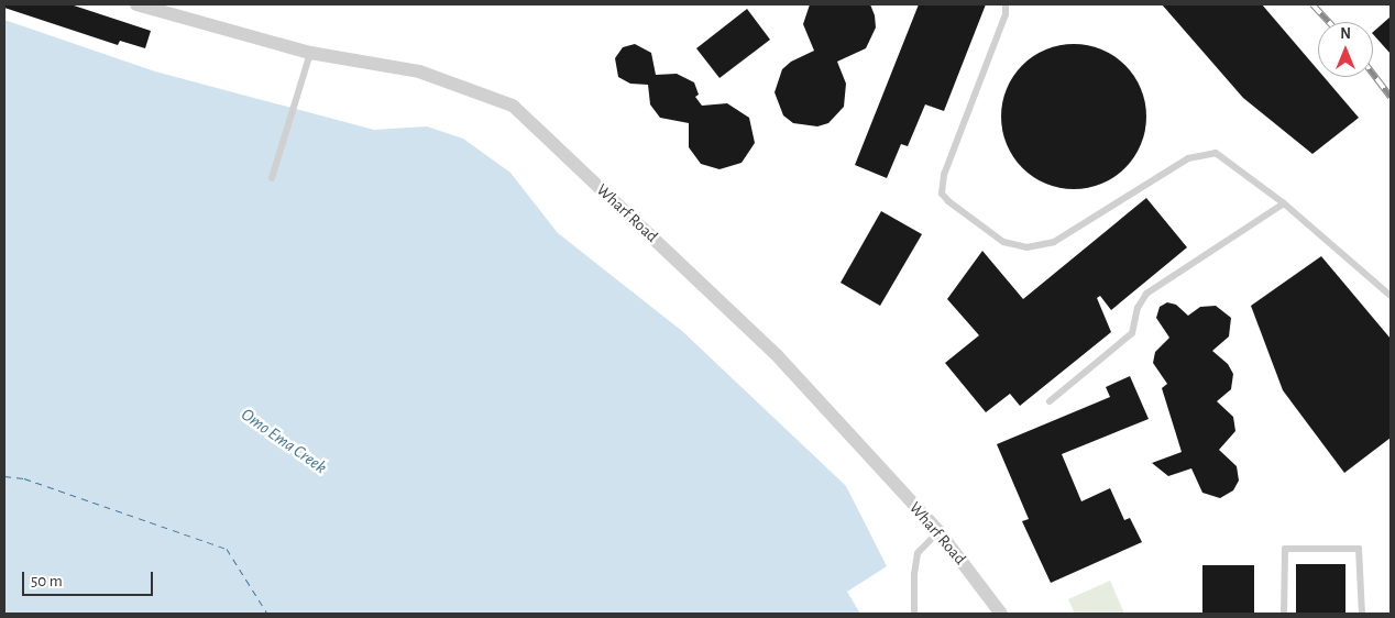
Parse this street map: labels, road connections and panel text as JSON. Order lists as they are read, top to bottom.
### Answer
{
  "streets": {
    "street": ["Wharf Road"]
  },
  "water": ["Omo Ema Creek"],
  "scale_bar": "50 m",
  "north": "top"
}
